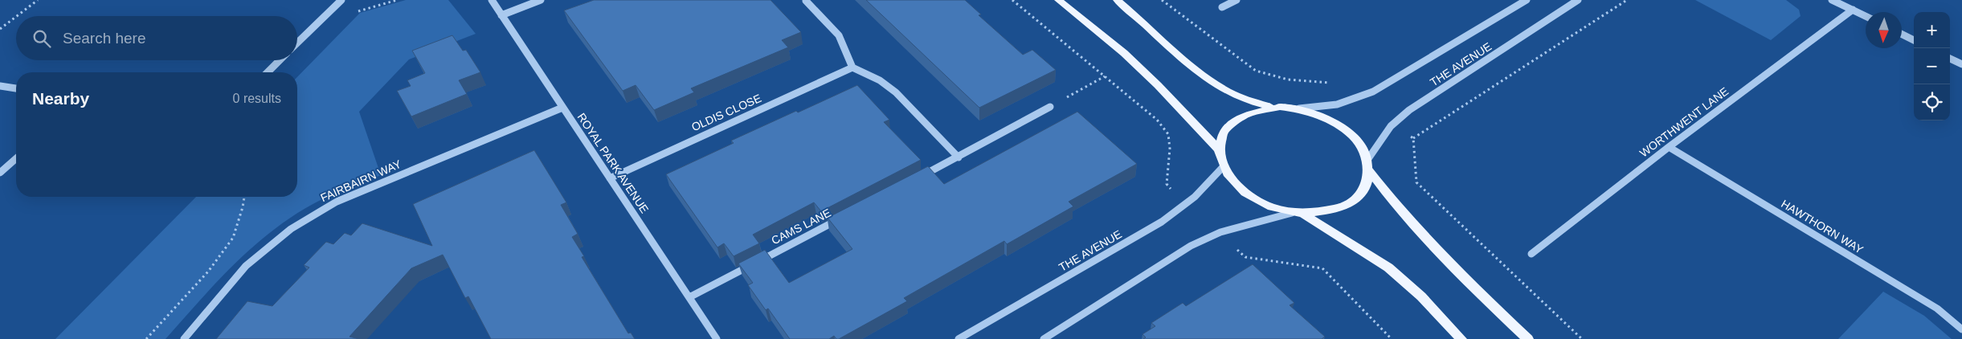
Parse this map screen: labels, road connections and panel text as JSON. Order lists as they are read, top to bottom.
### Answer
{
  "streets": {
    "street": [
      "THE AVENUE",
      "OLDIS CLOSE",
      "WORTHWENT LANE",
      "ROYAL PARK AVENUE",
      "FAIRBAIRN WAY",
      "CAMS LANE",
      "HAWTHORN WAY"
    ]
  },
  "crossings": [
    ["OLDIS CLOSE", "ROYAL PARK AVENUE"],
    ["WORTHWENT LANE", "HAWTHORN WAY"],
    ["ROYAL PARK AVENUE", "FAIRBAIRN WAY"],
    ["ROYAL PARK AVENUE", "CAMS LANE"]
  ],
  "north": "bottom",
  "page": {
    "map_buttons": ["+", "−"],
    "search": "Search here",
    "heading": ["Nearby", "0 results"]
  }
}
